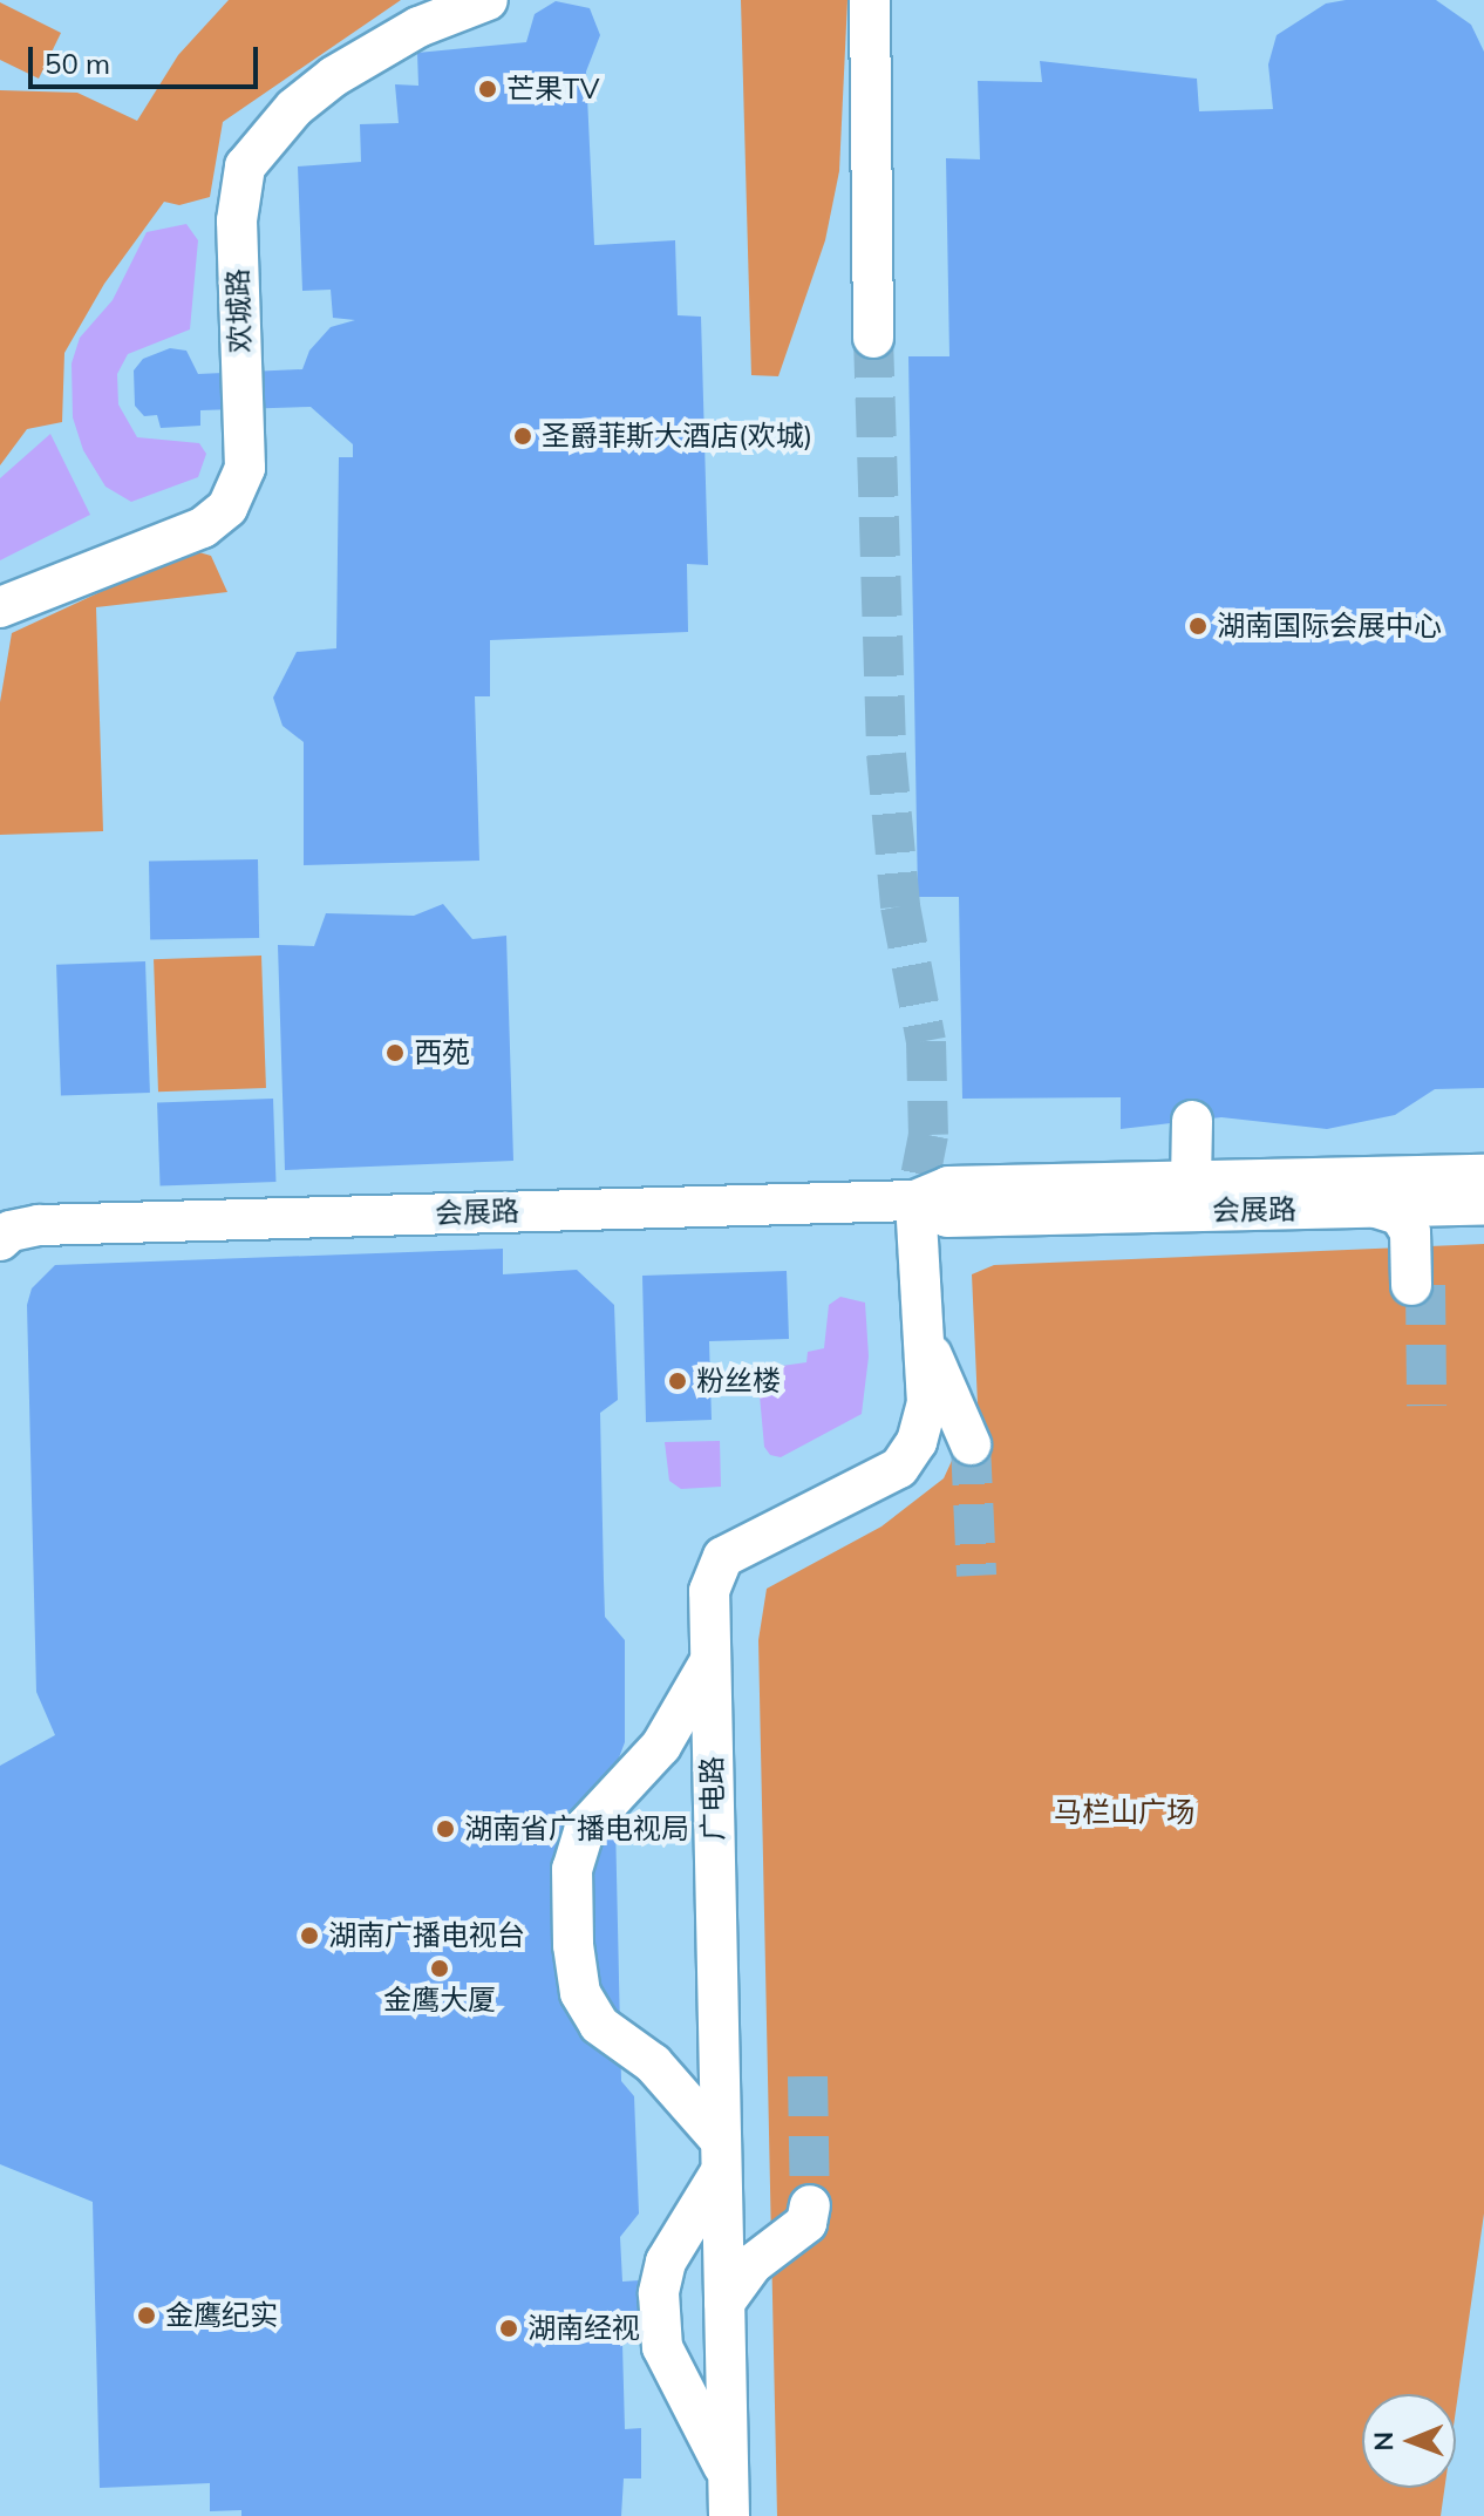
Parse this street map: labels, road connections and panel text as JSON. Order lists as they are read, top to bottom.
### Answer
{
  "streets": {
    "street": ["欢城路", "会展路", "广电路"]
  },
  "crossings": [
    ["会展路", "广电路"]
  ],
  "parks": ["马栏山广场"],
  "places": [
    "芒果TV",
    "圣爵菲斯大酒店(欢城)",
    "湖南国际会展中心",
    "西苑",
    "粉丝楼",
    "湖南省广播电视局",
    "湖南广播电视台",
    "金鹰大厦",
    "金鹰纪实",
    "湖南经视"
  ],
  "scale_bar": "50 m",
  "north": "left"
}
